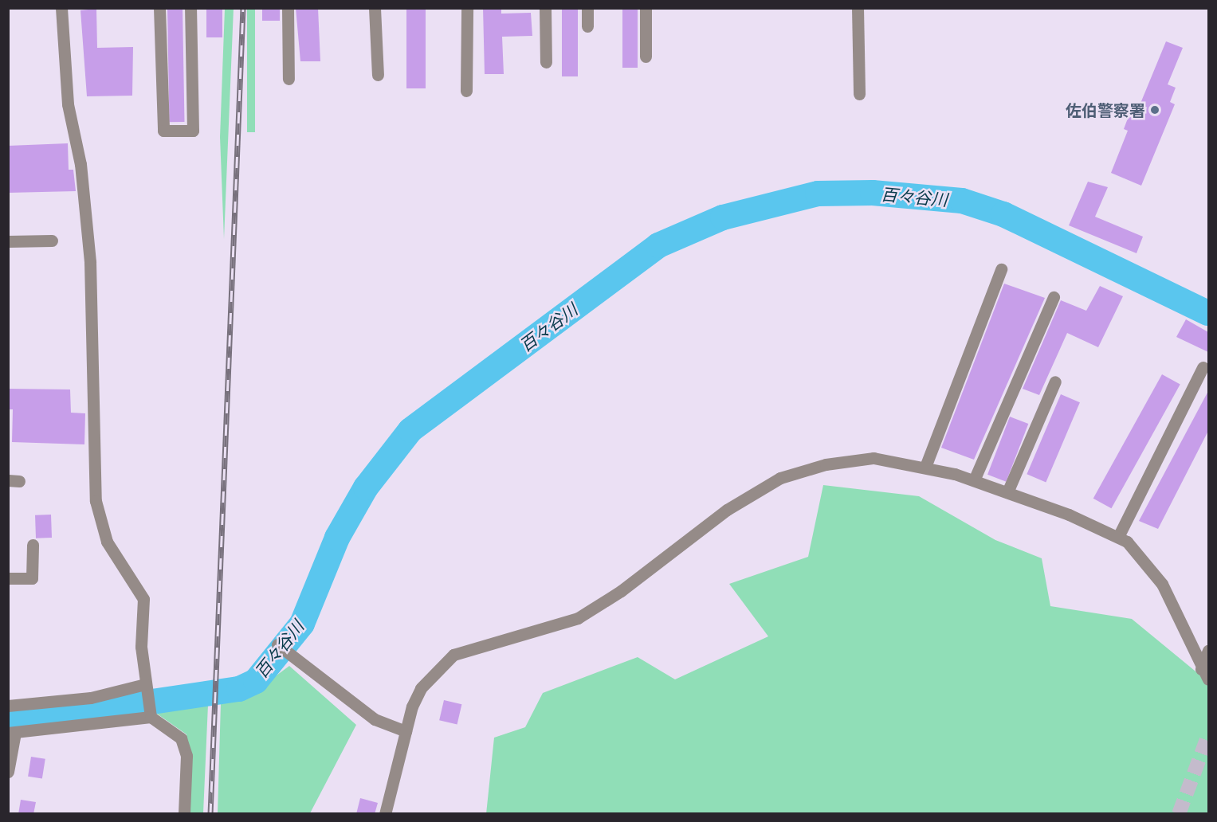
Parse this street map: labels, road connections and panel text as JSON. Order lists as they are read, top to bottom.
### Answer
{
  "water": ["百々谷川"],
  "places": ["佐伯警察署"]
}
